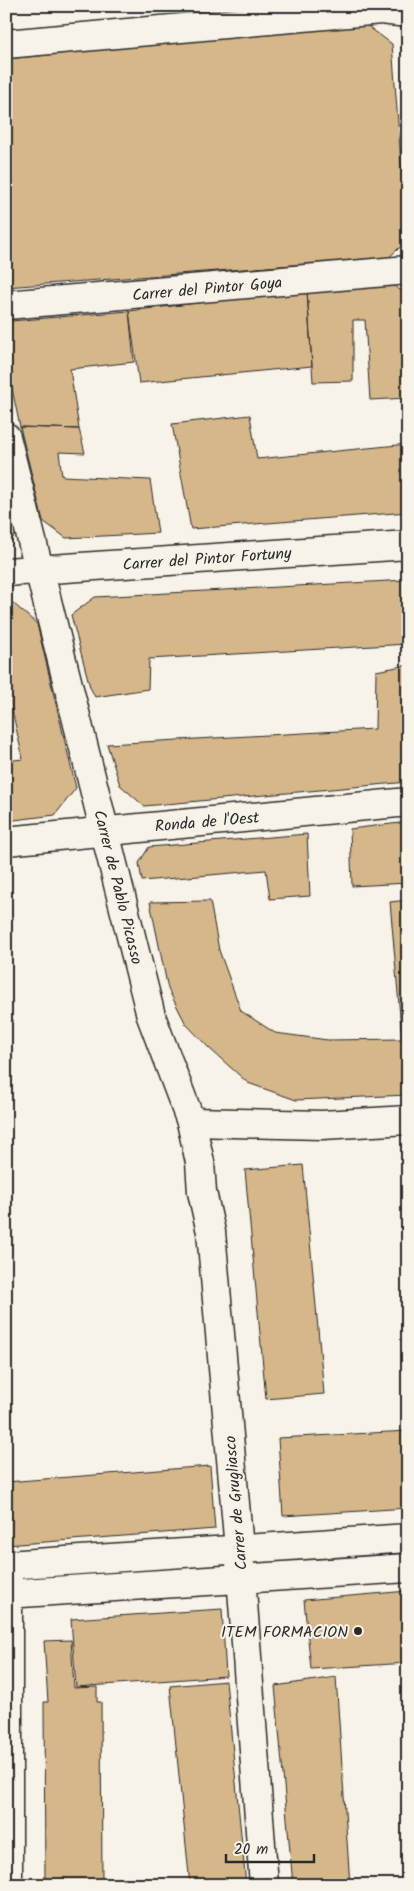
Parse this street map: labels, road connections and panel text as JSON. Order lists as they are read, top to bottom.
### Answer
{
  "streets": {
    "street": [
      "Carrer del Pintor Goya",
      "Carrer del Pintor Fortuny",
      "Ronda de l'Oest",
      "Carrer de Pablo Picasso",
      "Carrer de Grugliasco"
    ]
  },
  "crossings": [
    ["Carrer del Pintor Fortuny", "Carrer de Pablo Picasso"],
    ["Ronda de l'Oest", "Carrer de Pablo Picasso"],
    ["Carrer de Pablo Picasso", "Carrer de Grugliasco"]
  ],
  "places": ["ITEM FORMACION"],
  "scale_bar": "20 m"
}
